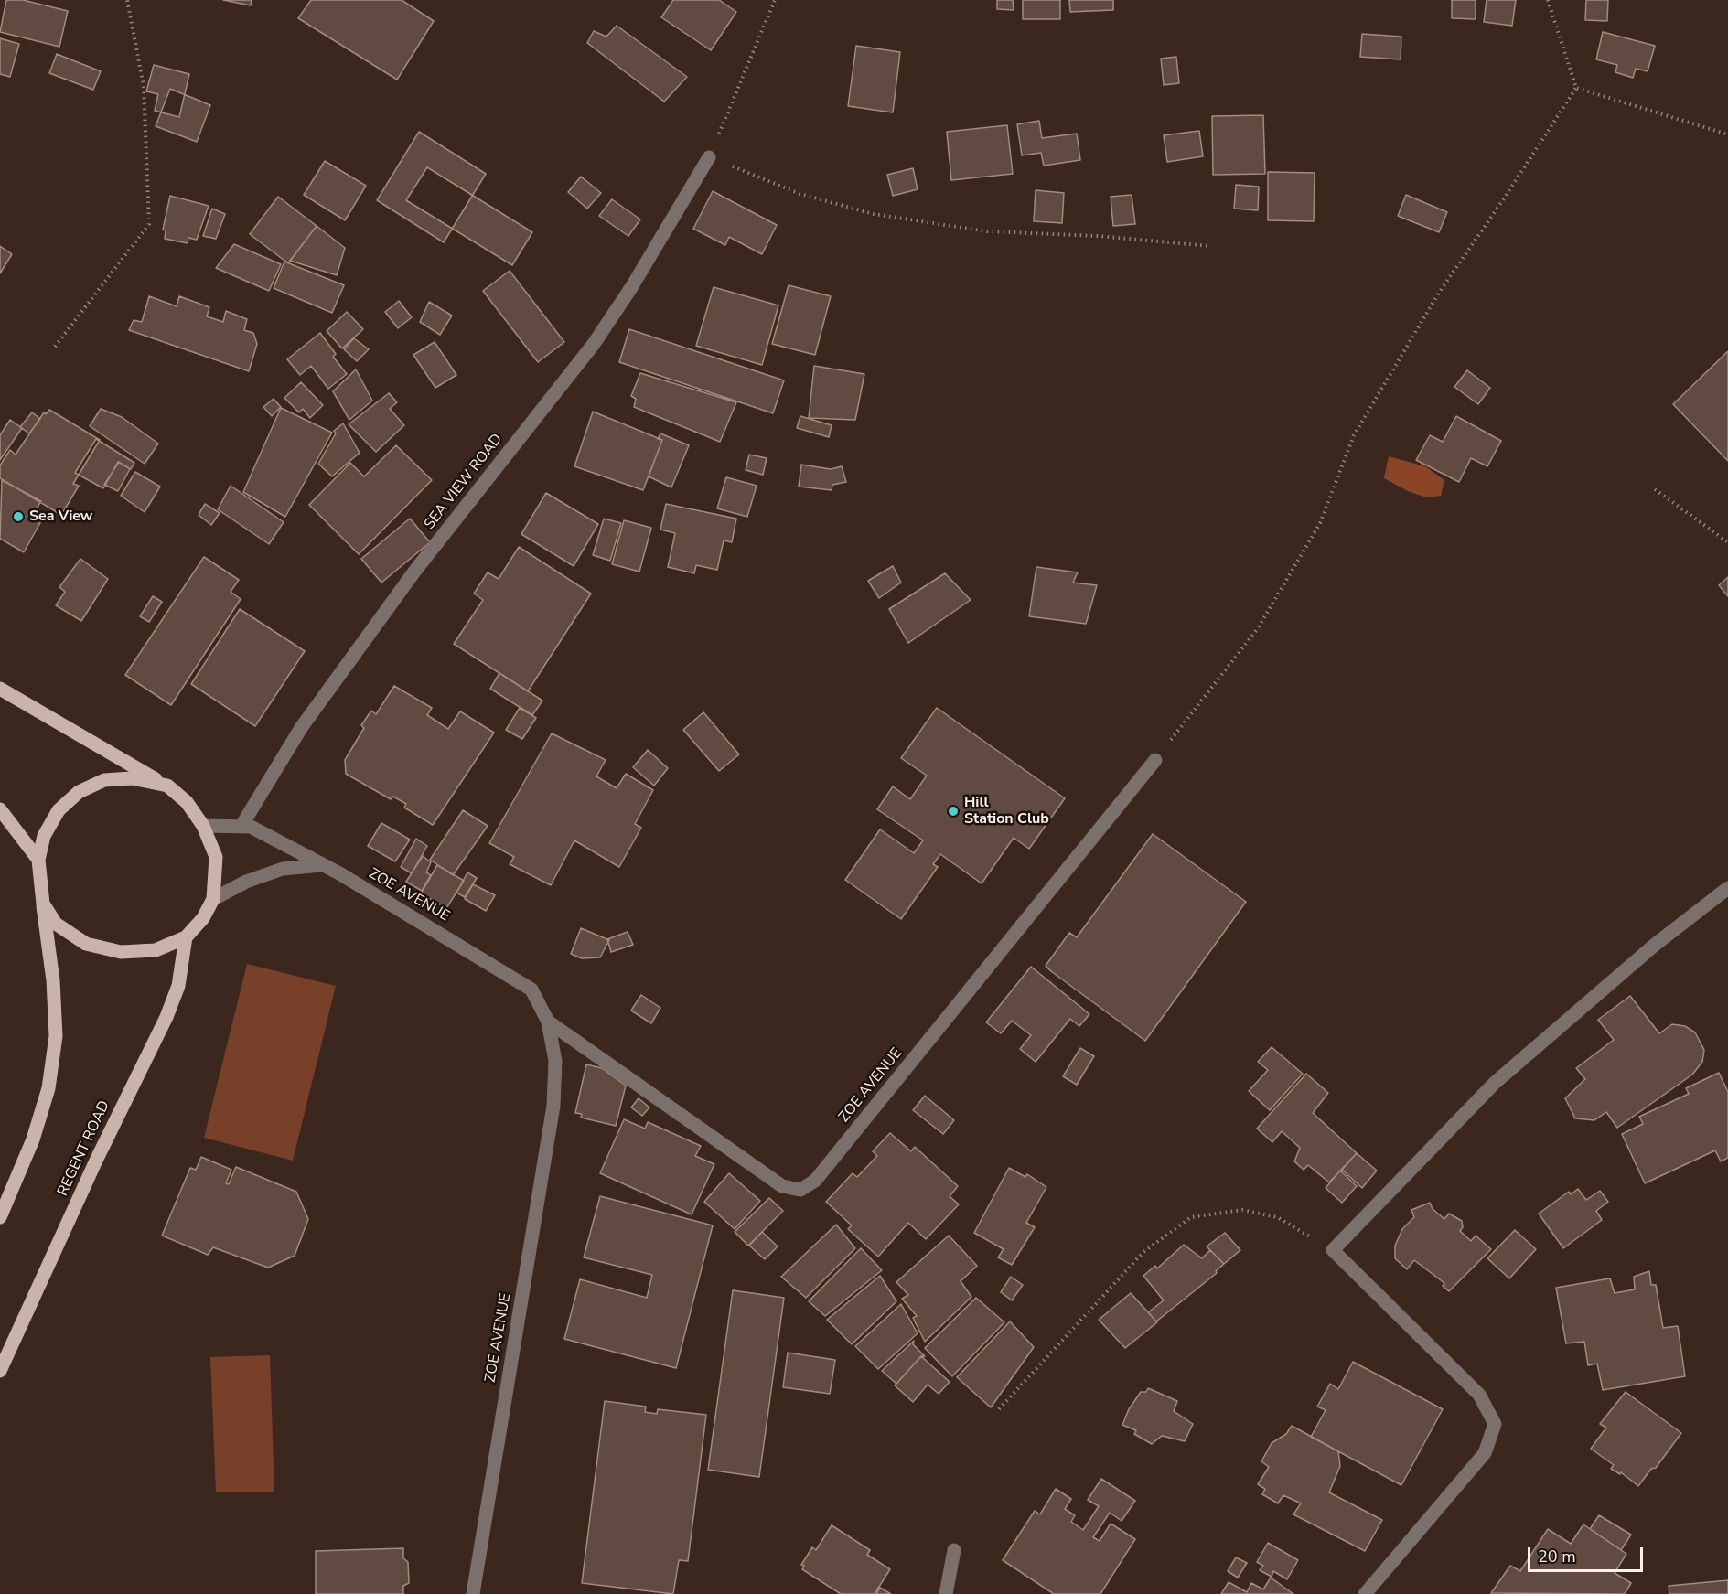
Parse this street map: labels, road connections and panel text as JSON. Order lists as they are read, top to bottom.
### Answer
{
  "streets": {
    "main road": ["REGENT ROAD"],
    "street": ["SEA VIEW ROAD", "ZOE AVENUE"]
  },
  "crossings": [
    ["SEA VIEW ROAD", "ZOE AVENUE"],
    ["ZOE AVENUE", "REGENT ROAD"]
  ],
  "places": ["Sea View", "Hill Station Club"],
  "scale_bar": "20 m"
}
